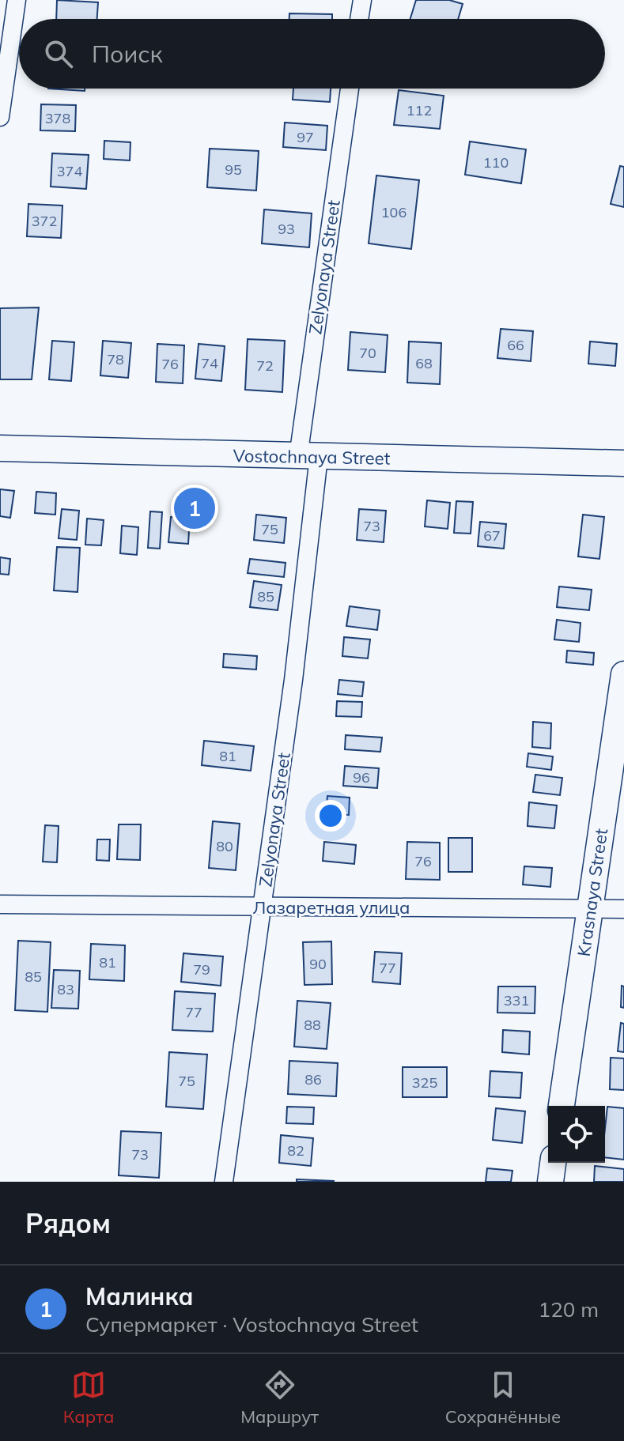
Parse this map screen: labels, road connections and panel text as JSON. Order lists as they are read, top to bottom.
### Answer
{
  "streets": {
    "street": [
      "Zelyonaya Street",
      "Vostochnaya Street",
      "Krasnaya Street",
      "Лазаретная улица"
    ]
  },
  "crossings": [
    ["Zelyonaya Street", "Vostochnaya Street"],
    ["Zelyonaya Street", "Лазаретная улица"],
    ["Krasnaya Street", "Лазаретная улица"]
  ],
  "house_numbers": [
    "112",
    "378",
    "97",
    "110",
    "95",
    "374",
    "106",
    "372",
    "93",
    "66",
    "70",
    "78",
    "74",
    "68",
    "76",
    "72",
    "73",
    "75",
    "67",
    "85",
    "81",
    "96",
    "80",
    "76",
    "81",
    "90",
    "77",
    "79",
    "85",
    "83",
    "331",
    "77",
    "88",
    "86",
    "75",
    "325",
    "82",
    "73"
  ],
  "page": {
    "search": "Поиск",
    "pins": "1",
    "heading": "Рядом",
    "list": [
      {
        "mark": "1",
        "name": "Малинка",
        "note": "Супермаркет · Vostochnaya Street",
        "value": "120 m"
      }
    ],
    "nav": ["Карта", "Маршрут", "Сохранённые"]
  }
}
